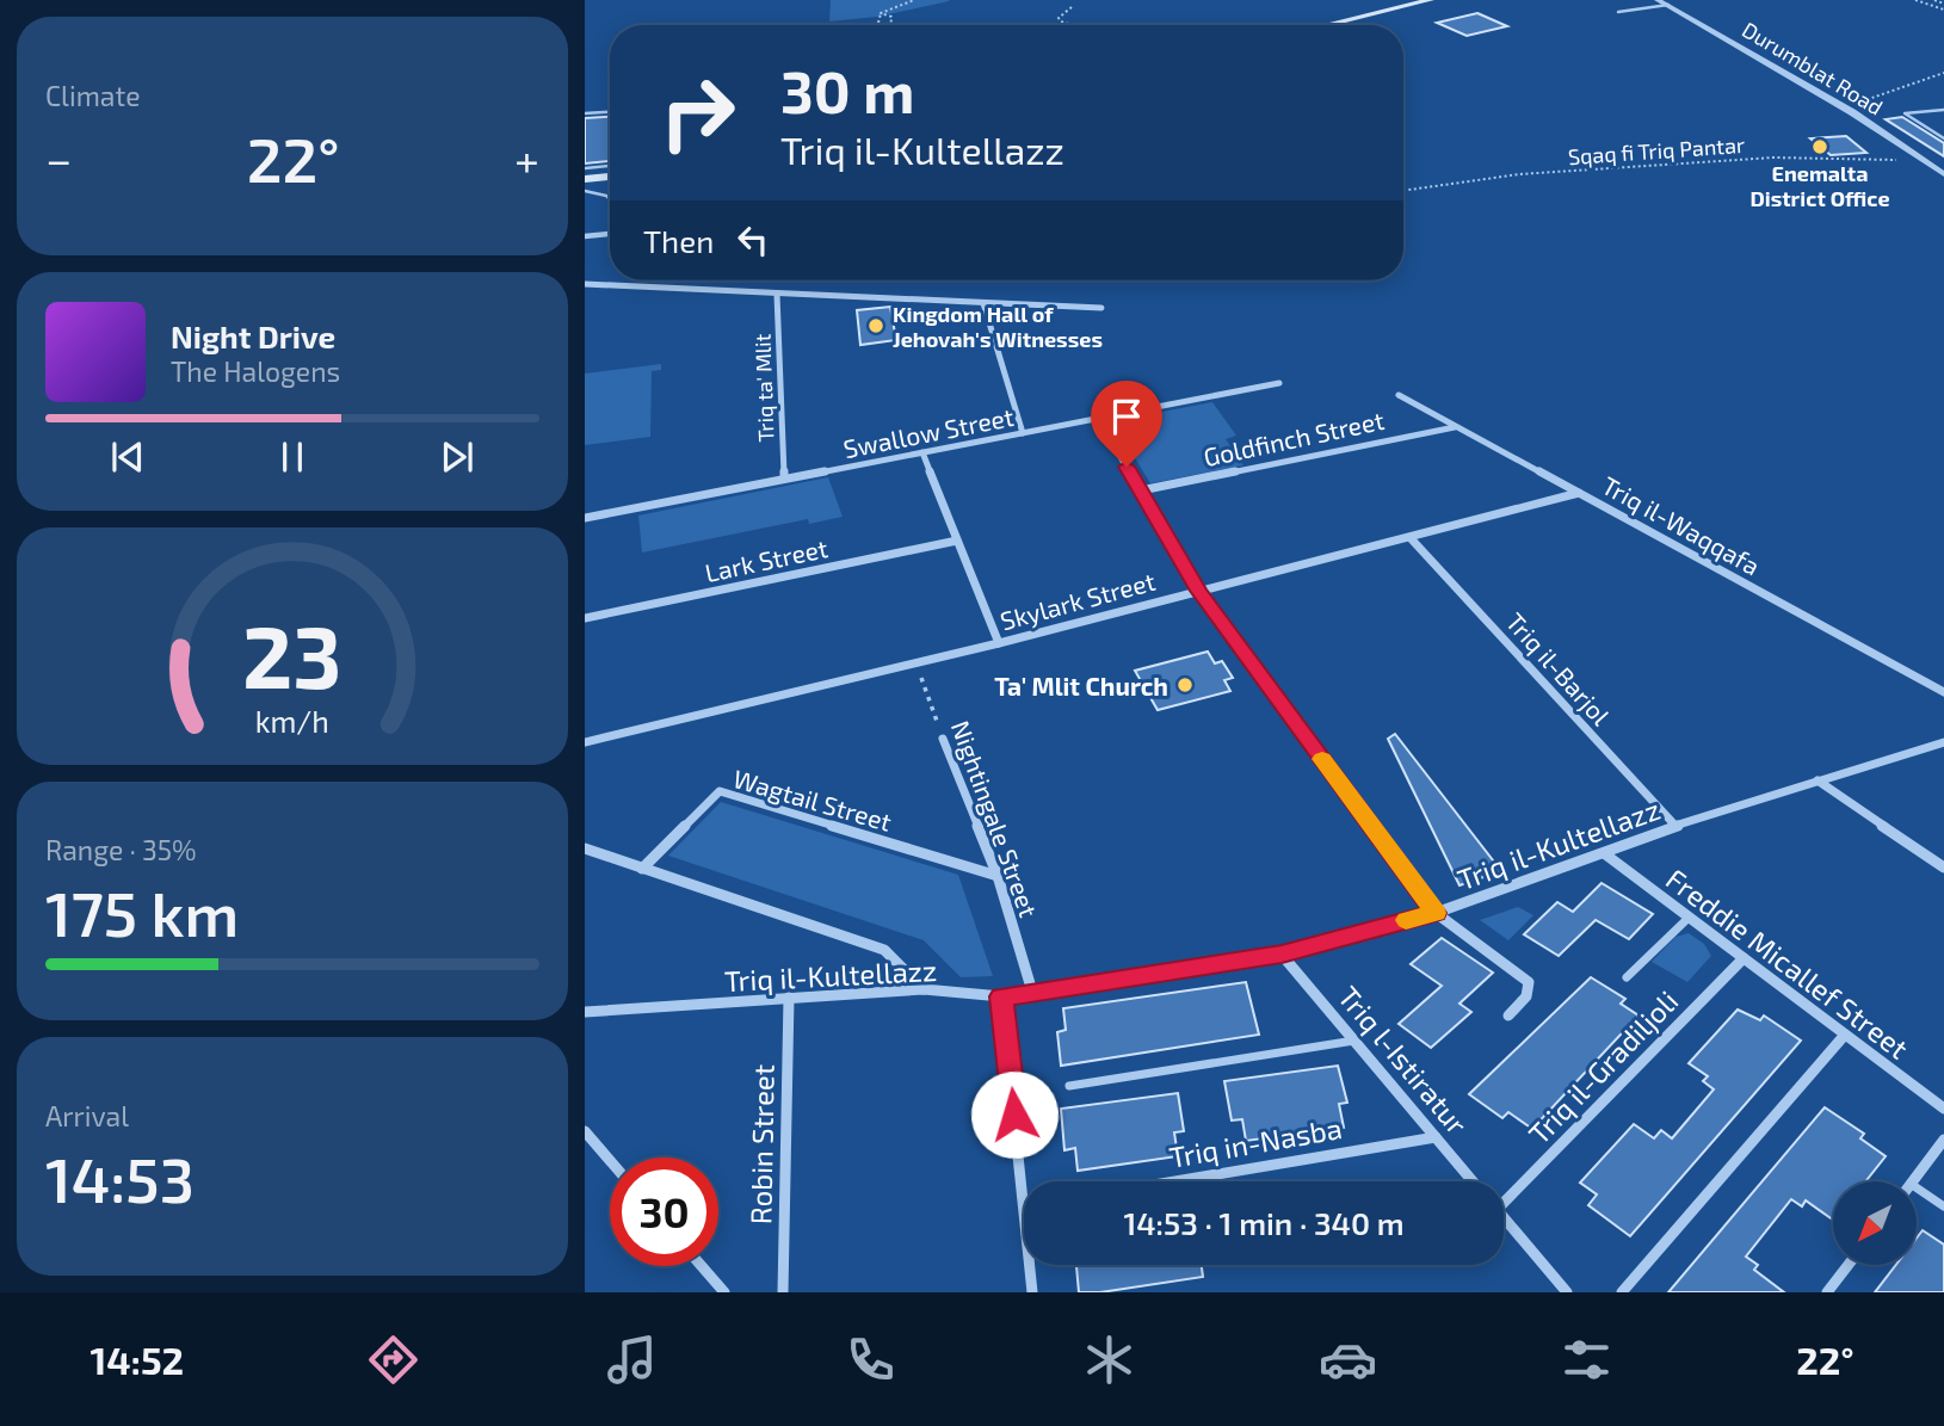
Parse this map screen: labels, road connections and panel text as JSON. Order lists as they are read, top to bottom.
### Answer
{
  "streets": {
    "street": [
      "Durumblat Road",
      "Triq ta' Mlit",
      "Swallow Street",
      "Goldfinch Street",
      "Triq il-Waqqafa",
      "Lark Street",
      "Skylark Street",
      "Triq il-Barjol",
      "Wagtail Street",
      "Nightingale Street",
      "Triq il-Kultellazz",
      "Freddie Micallef Street",
      "Triq l-Istiratur",
      "Triq il-Gradiljoli",
      "Triq in-Nasba",
      "Robin Street"
    ],
    "path": ["Sqaq fi Triq Pantar"]
  },
  "crossings": [
    ["Durumblat Road", "Sqaq fi Triq Pantar"],
    ["Triq ta' Mlit", "Swallow Street"],
    ["Goldfinch Street", "Triq il-Waqqafa"],
    ["Triq il-Waqqafa", "Skylark Street"],
    ["Skylark Street", "Triq il-Barjol"],
    ["Skylark Street", "Nightingale Street"],
    ["Triq il-Barjol", "Triq il-Kultellazz"],
    ["Wagtail Street", "Nightingale Street"],
    ["Nightingale Street", "Triq il-Kultellazz"],
    ["Triq il-Kultellazz", "Freddie Micallef Street"],
    ["Triq il-Kultellazz", "Triq l-Istiratur"],
    ["Triq il-Kultellazz", "Robin Street"],
    ["Freddie Micallef Street", "Triq il-Gradiljoli"],
    ["Triq l-Istiratur", "Triq in-Nasba"]
  ],
  "places": ["Enemalta District Office", "Kingdom Hall of Jehovah's Witnesses", "Ta' Mlit Church"],
  "north": "bottom left",
  "page": {
    "tile": [
      "Climate",
      ["Range · 35%", "175 km"],
      ["Arrival", "14:53"]
    ],
    "turn": ["30 m", "Triq il-Kultellazz"],
    "heat": ["−", "22°", "+"],
    "then": "Then",
    "song": ["Night Drive", "The Halogens"],
    "limit": "30",
    "trip": "14:53 · 1 min · 340 m",
    "tabs": ["14:52", "22°"],
    "gauge": ["23", "km/h"]
  }
}
